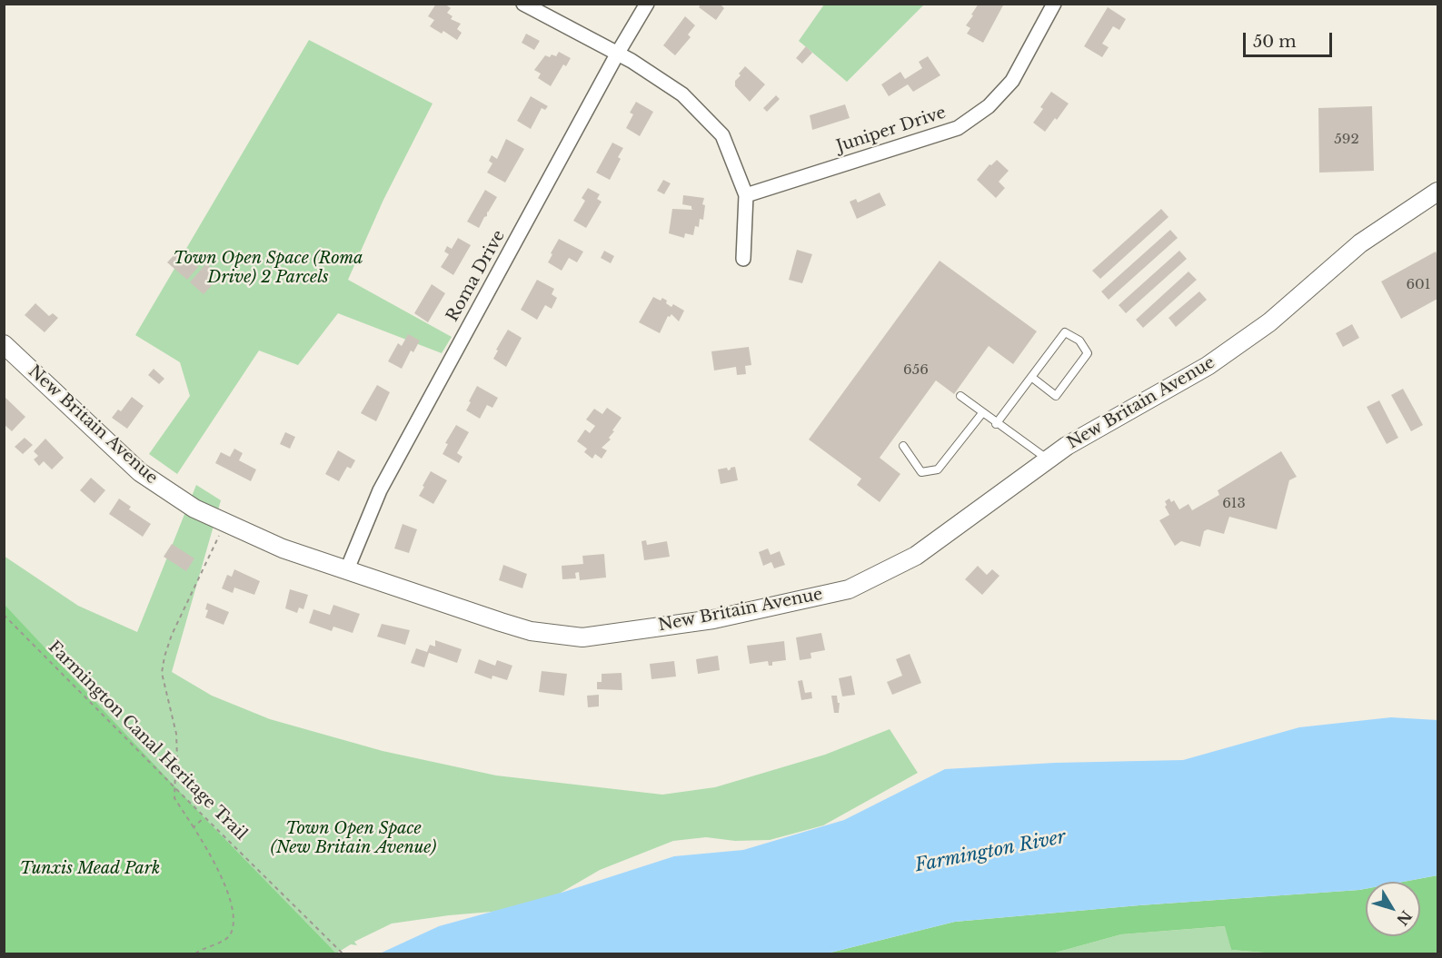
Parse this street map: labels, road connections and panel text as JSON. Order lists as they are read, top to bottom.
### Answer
{
  "streets": {
    "street": ["Juniper Drive", "Roma Drive", "New Britain Avenue"],
    "path": ["Farmington Canal Heritage Trail"]
  },
  "crossings": [
    ["Roma Drive", "New Britain Avenue"]
  ],
  "water": ["Farmington River"],
  "parks": ["Town Open Space (Roma Drive) 2 Parcels", "Town Open Space (New Britain Avenue)", "Tunxis Mead Park"],
  "house_numbers": [
    "592",
    "601",
    "656",
    "613"
  ],
  "scale_bar": "50 m",
  "north": "bottom right"
}
